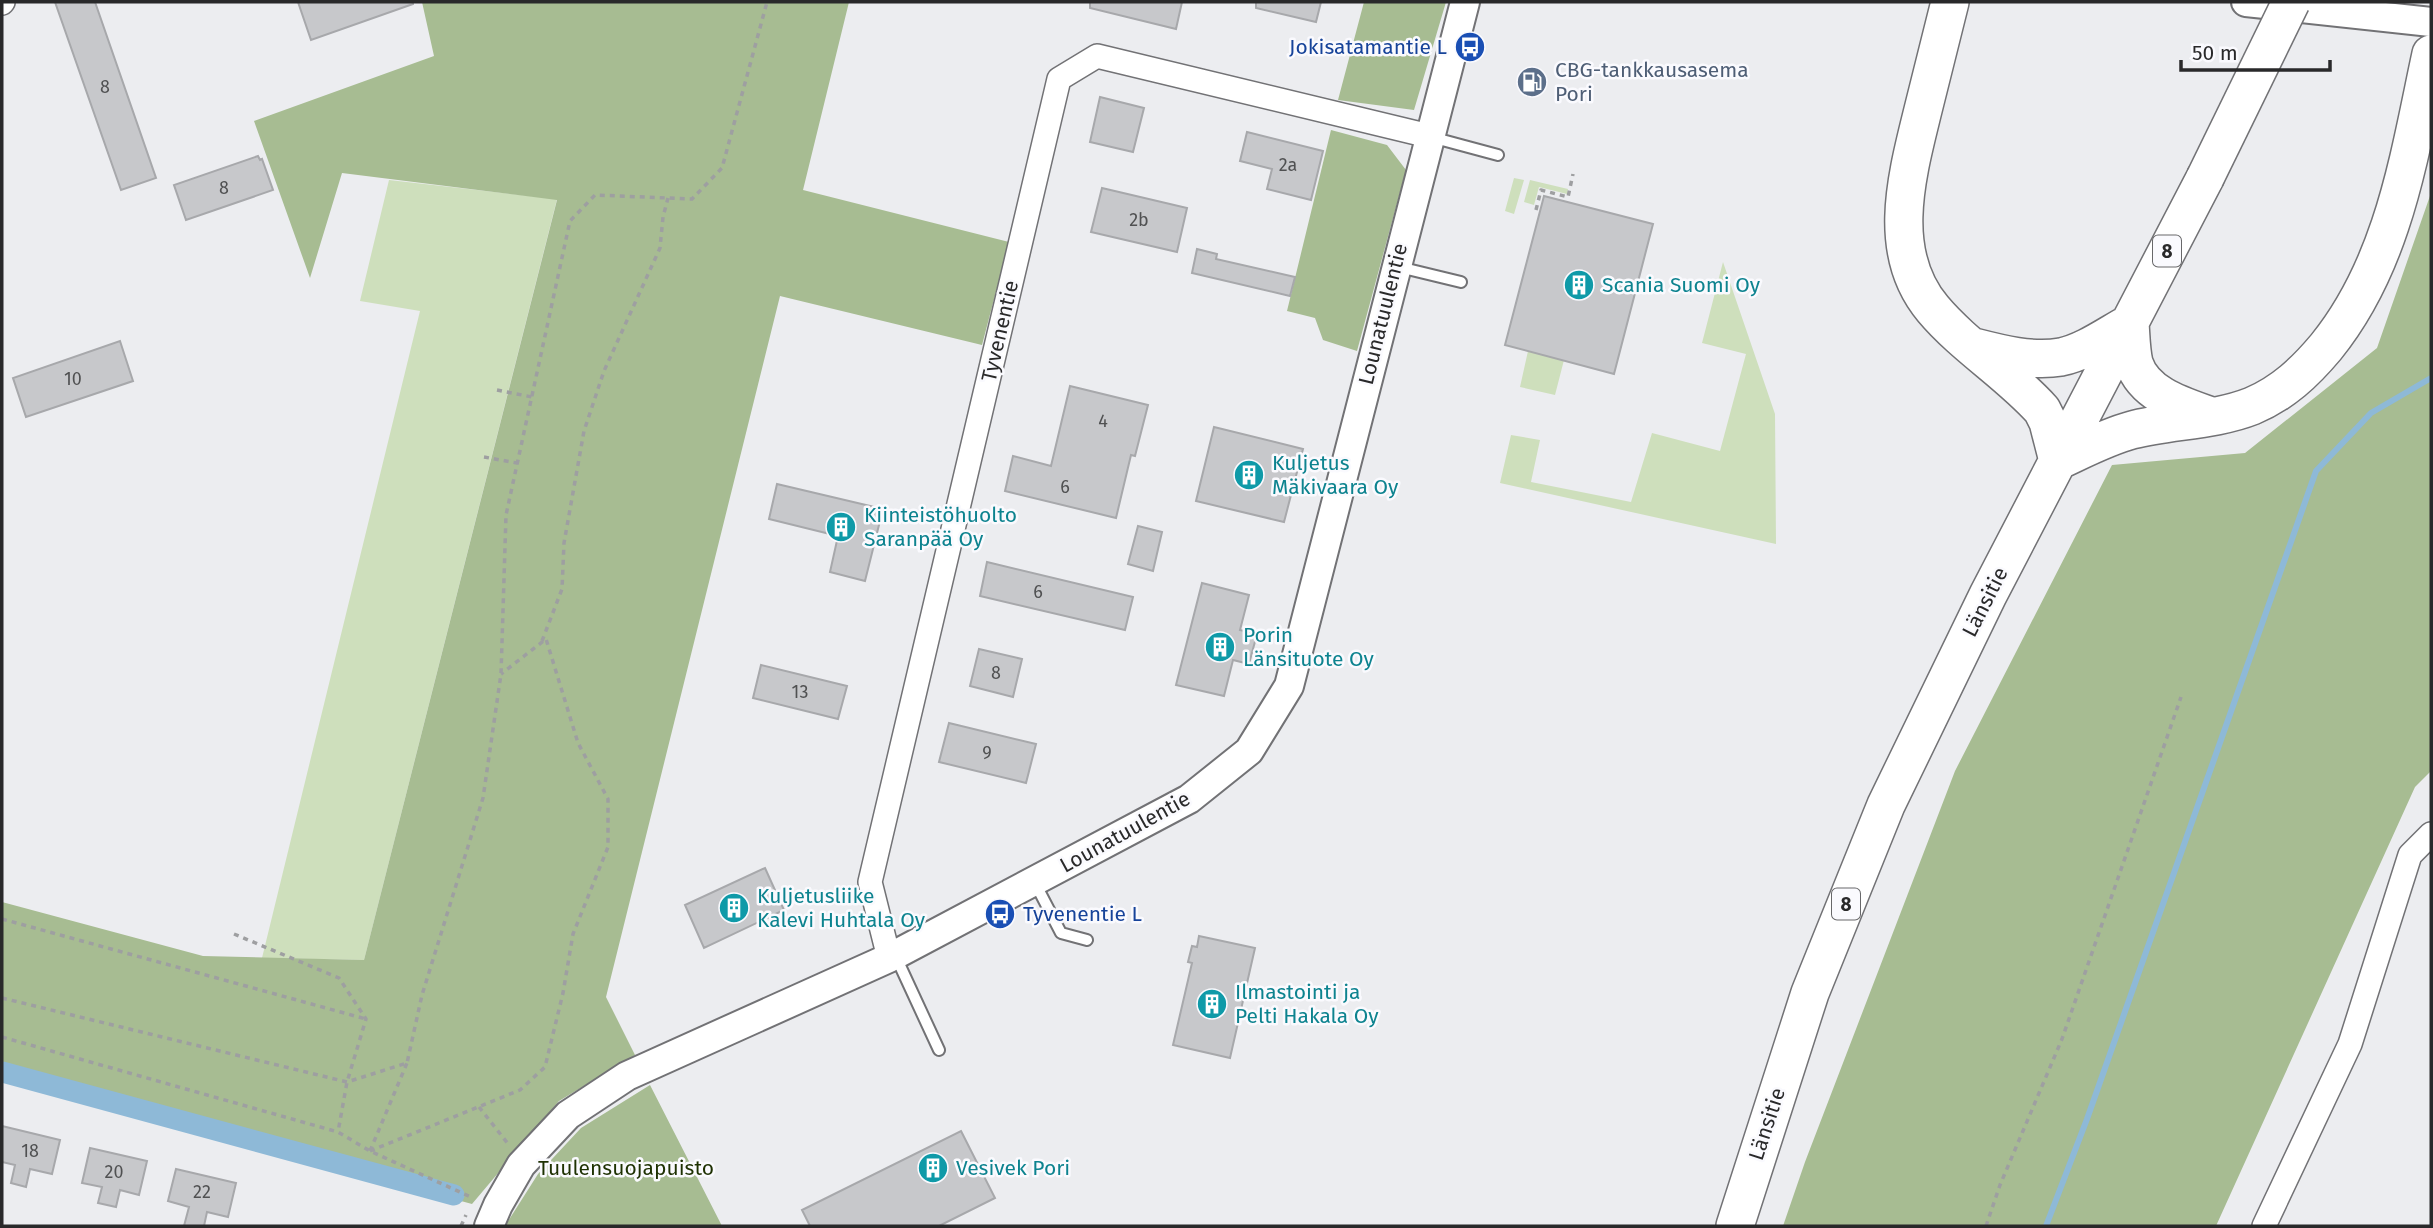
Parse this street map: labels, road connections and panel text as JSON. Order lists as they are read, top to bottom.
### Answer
{
  "streets": {
    "highway": ["8", "Länsitie"],
    "street": ["Lounatuulentie", "Tyvenentie"]
  },
  "crossings": [
    ["Lounatuulentie", "Tyvenentie"]
  ],
  "parks": ["Tuulensuojapuisto"],
  "places": {
    "bus stop": ["Jokisatamantie L", "Tyvenentie L"],
    "fuel station": ["CBG-tankkausasema Pori"],
    "building": [
      "Scania Suomi Oy",
      "Kuljetus Mäkivaara Oy",
      "Kiinteistöhuolto Saranpää Oy",
      "Porin Länsituote Oy",
      "Kuljetusliike Kalevi Huhtala Oy",
      "Ilmastointi ja Pelti Hakala Oy",
      "Vesivek Pori"
    ]
  },
  "house_numbers": [
    "8",
    "2a",
    "8",
    "2b",
    "10",
    "4",
    "6",
    "6",
    "8",
    "13",
    "9",
    "18",
    "20",
    "22"
  ],
  "scale_bar": "50 m"
}
